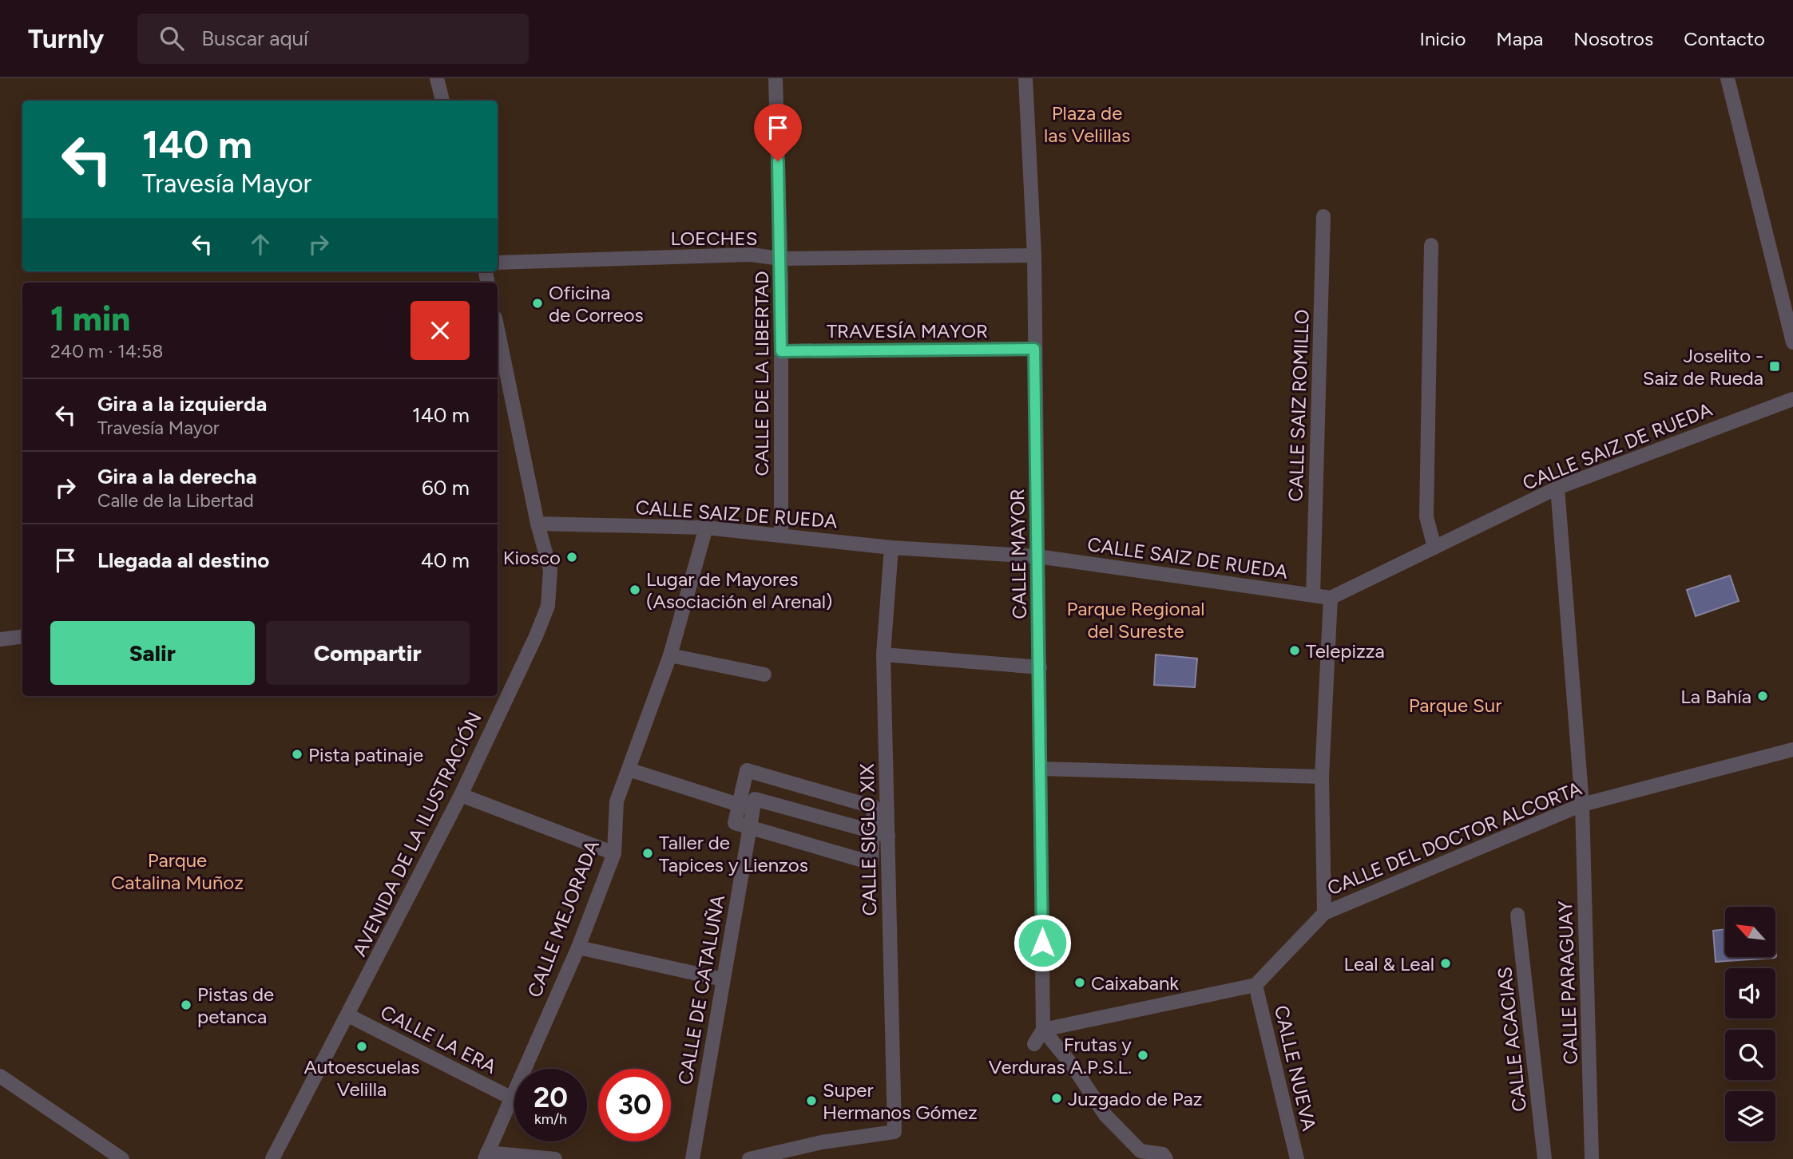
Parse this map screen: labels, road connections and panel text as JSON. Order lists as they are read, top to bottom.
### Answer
{
  "streets": {
    "street": [
      "LOECHES",
      "TRAVESÍA MAYOR",
      "CALLE DE LA LIBERTAD",
      "CALLE SAIZ ROMILLO",
      "CALLE SAIZ DE RUEDA",
      "CALLE MAYOR",
      "AVENIDA DE LA ILUSTRACIÓN",
      "CALLE DEL DOCTOR ALCORTA",
      "CALLE SIGLO XIX",
      "CALLE MEJORADA",
      "CALLE PARAGUAY",
      "CALLE DE CATALUÑA",
      "CALLE LA ERA",
      "CALLE ACACIAS",
      "CALLE NUEVA"
    ]
  },
  "crossings": [
    ["LOECHES", "CALLE DE LA LIBERTAD"],
    ["LOECHES", "CALLE MAYOR"],
    ["TRAVESÍA MAYOR", "CALLE DE LA LIBERTAD"],
    ["TRAVESÍA MAYOR", "CALLE MAYOR"],
    ["CALLE DE LA LIBERTAD", "CALLE SAIZ DE RUEDA"],
    ["CALLE SAIZ ROMILLO", "CALLE SAIZ DE RUEDA"],
    ["CALLE SAIZ DE RUEDA", "CALLE MAYOR"],
    ["CALLE SAIZ DE RUEDA", "AVENIDA DE LA ILUSTRACIÓN"],
    ["CALLE SAIZ DE RUEDA", "CALLE SIGLO XIX"],
    ["CALLE SAIZ DE RUEDA", "CALLE MEJORADA"],
    ["CALLE SAIZ DE RUEDA", "CALLE PARAGUAY"],
    ["AVENIDA DE LA ILUSTRACIÓN", "CALLE LA ERA"],
    ["CALLE DEL DOCTOR ALCORTA", "CALLE PARAGUAY"],
    ["CALLE DEL DOCTOR ALCORTA", "CALLE NUEVA"],
    ["CALLE MEJORADA", "CALLE LA ERA"]
  ],
  "parks": [
    "Plaza de las Velillas",
    "Parque Regional del Sureste",
    "Parque Sur",
    "Parque Catalina Muñoz"
  ],
  "places": {
    "other": [
      "Oficina de Correos",
      "Kiosco",
      "Lugar de Mayores (Asociación el Arenal)",
      "Telepizza",
      "La Bahía",
      "Pista patinaje",
      "Taller de Tapices y Lienzos",
      "Leal & Leal",
      "Caixabank",
      "Pistas de petanca",
      "Autoescuelas Velilla",
      "Frutas y Verduras A.P.S.L.",
      "Juzgado de Paz",
      "Super Hermanos Gómez"
    ],
    "transit": ["Joselito - Saiz de Rueda"]
  },
  "north": "top left",
  "page": {
    "header": "Turnly",
    "search": "Buscar aquí",
    "nav": [
      "Inicio",
      "Mapa",
      "Nosotros",
      "Contacto"
    ],
    "turn": ["140 m", "Travesía Mayor"],
    "heading": ["1 min", "240 m · 14:58"],
    "list": [
      {
        "name": "Gira a la izquierda",
        "note": "Travesía Mayor",
        "value": "140 m"
      },
      {
        "name": "Gira a la derecha",
        "note": "Calle de la Libertad",
        "value": "60 m"
      },
      {
        "name": "Llegada al destino",
        "value": "40 m"
      }
    ],
    "buttons": ["Salir", "Compartir"],
    "speed": "20 km/h",
    "limit": "30"
  }
}
